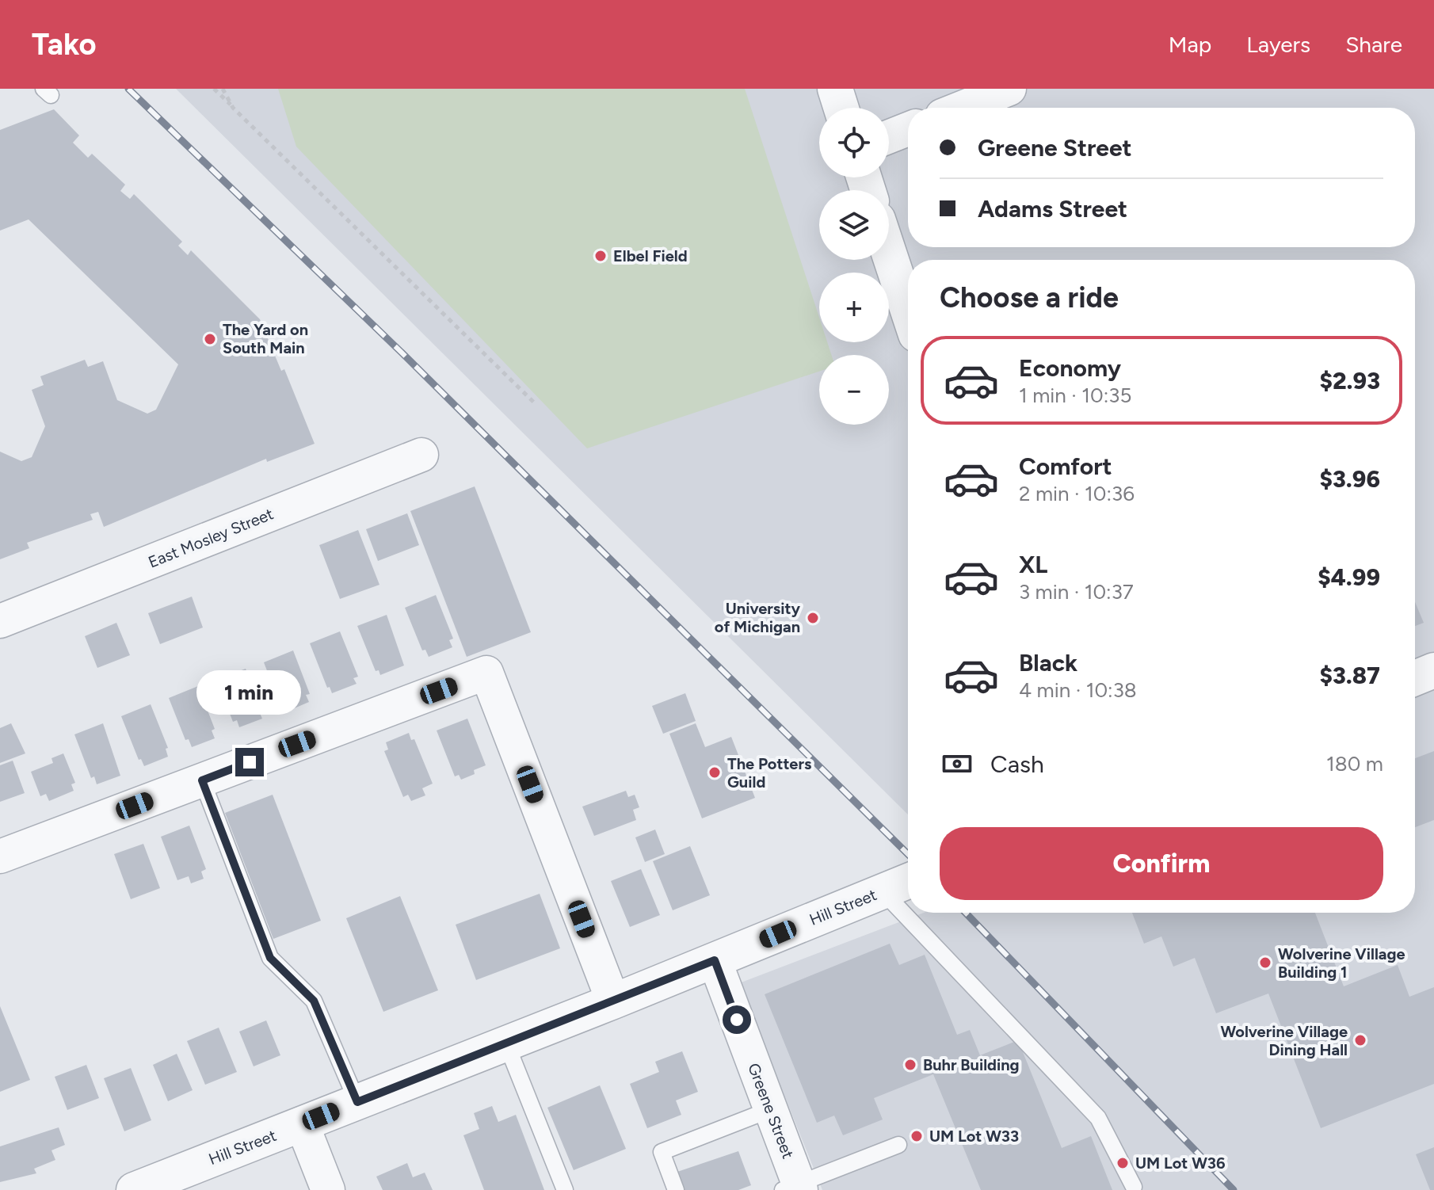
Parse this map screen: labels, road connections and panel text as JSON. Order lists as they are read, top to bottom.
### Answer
{
  "streets": {
    "street": ["East Mosley Street", "Hill Street", "Greene Street"]
  },
  "crossings": [
    ["Hill Street", "Greene Street"]
  ],
  "places": [
    "Elbel Field",
    "The Yard on South Main",
    "University of Michigan",
    "The Potters Guild",
    "Wolverine Village Building 1",
    "Wolverine Village Dining Hall",
    "Buhr Building",
    "UM Lot W33",
    "UM Lot W36"
  ],
  "page": {
    "header": "Tako",
    "nav": ["Map", "Layers", "Share"],
    "map_buttons": ["+", "−"],
    "banner": ["Greene Street", "Adams Street"],
    "heading": "Choose a ride",
    "list": [
      {
        "name": "Economy",
        "note": "1 min · 10:35",
        "value": "$2.93"
      },
      {
        "name": "Comfort",
        "note": "2 min · 10:36",
        "value": "$3.96"
      },
      {
        "name": "XL",
        "note": "3 min · 10:37",
        "value": "$4.99"
      },
      {
        "name": "Black",
        "note": "4 min · 10:38",
        "value": "$3.87"
      }
    ],
    "bubble": "1 min",
    "pay": ["Cash", "180 m"],
    "buttons": "Confirm"
  }
}
